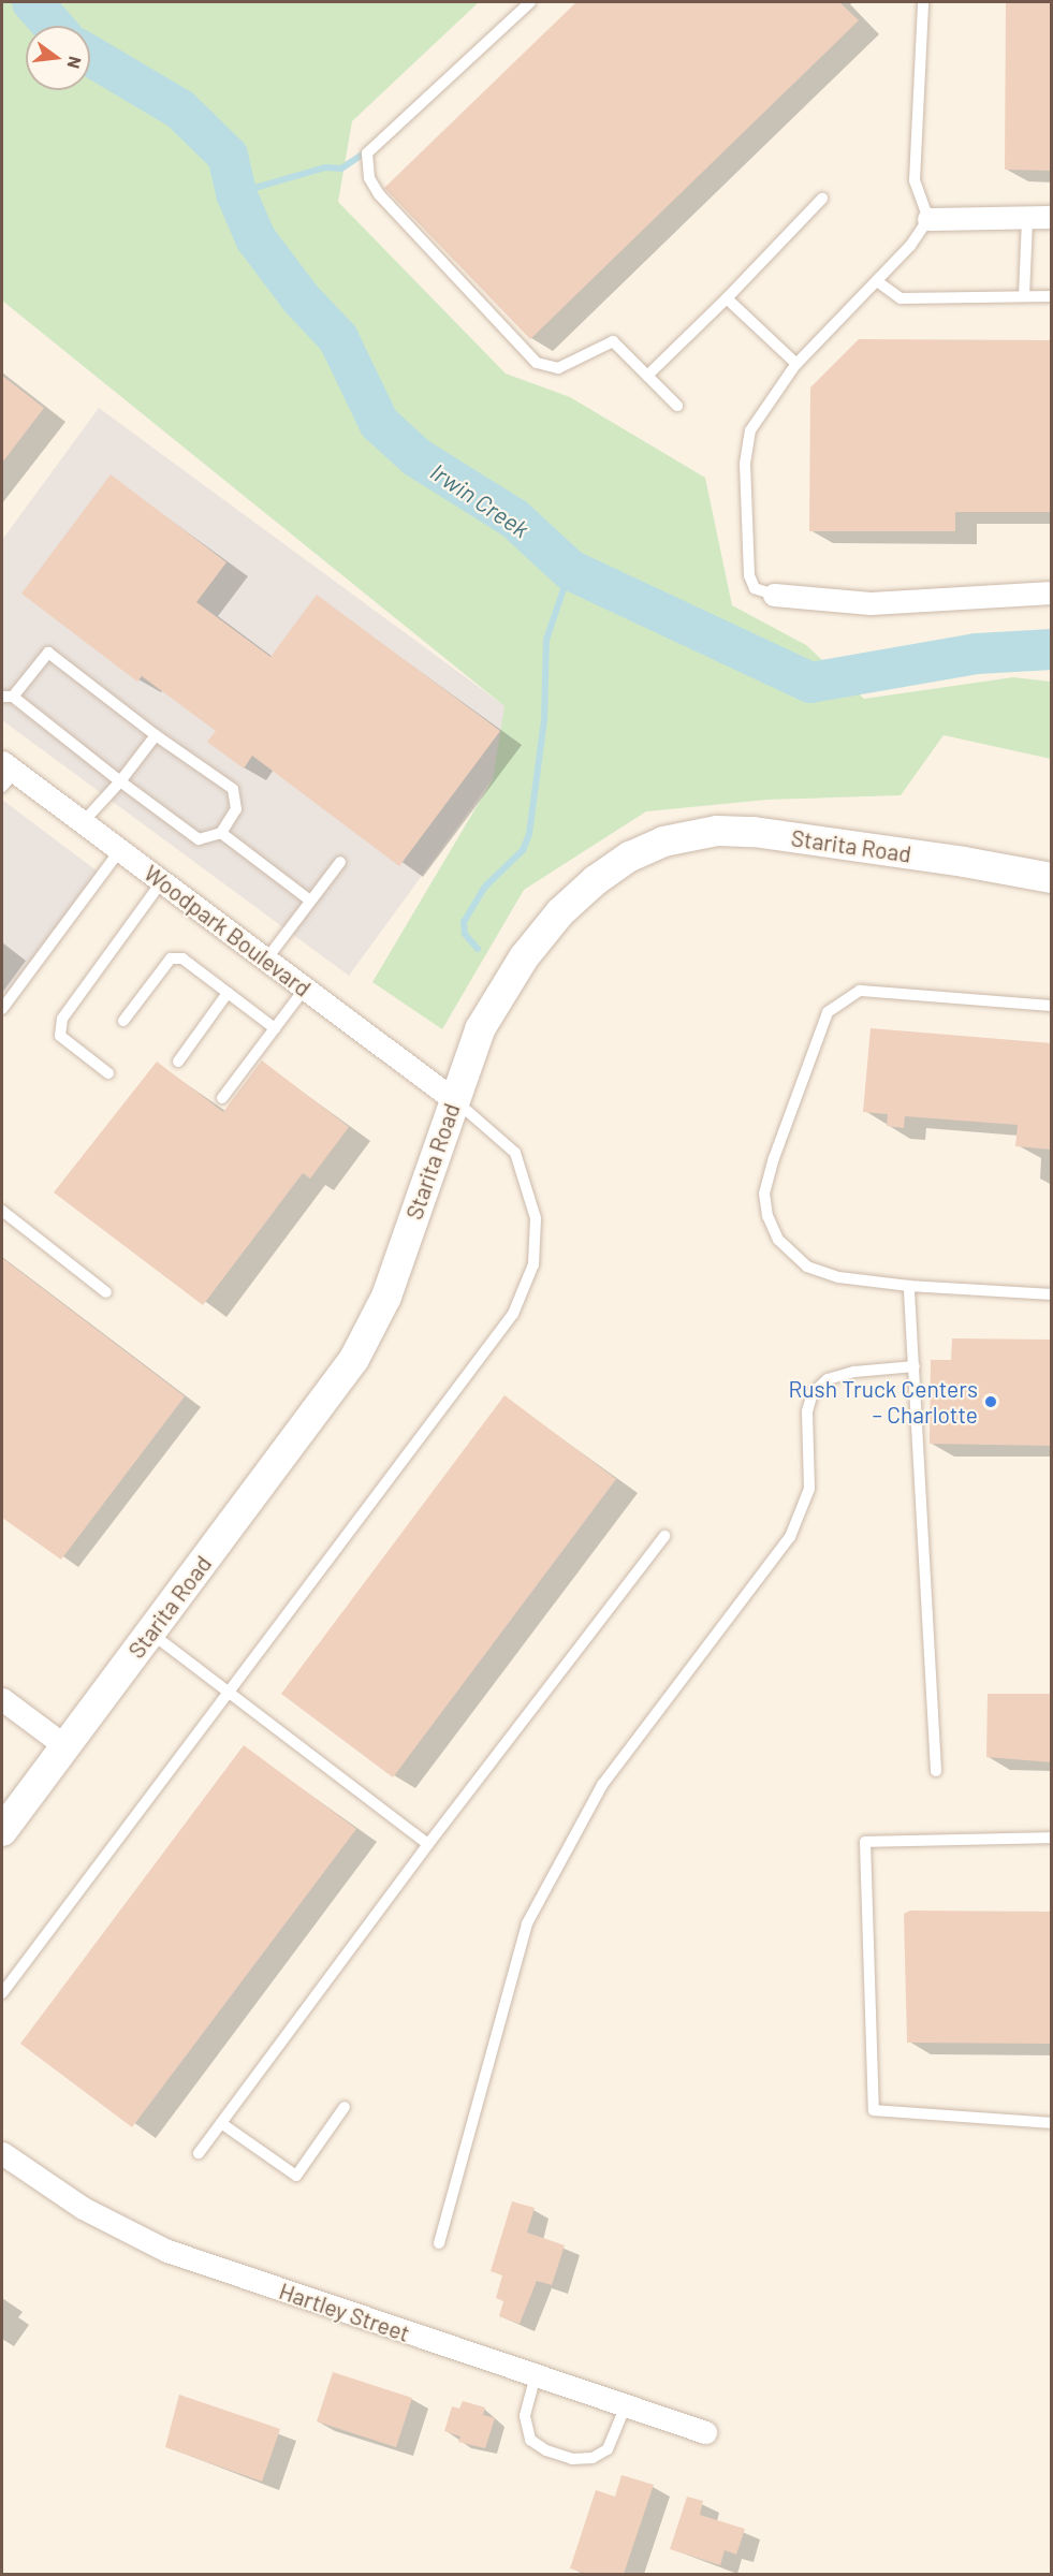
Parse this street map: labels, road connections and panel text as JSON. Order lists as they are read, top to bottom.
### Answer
{
  "streets": {
    "street": ["Starita Road", "Woodpark Boulevard", "Hartley Street"]
  },
  "crossings": [
    ["Starita Road", "Woodpark Boulevard"]
  ],
  "water": ["Irwin Creek"],
  "places": ["Rush Truck Centers – Charlotte"],
  "north": "right"
}
